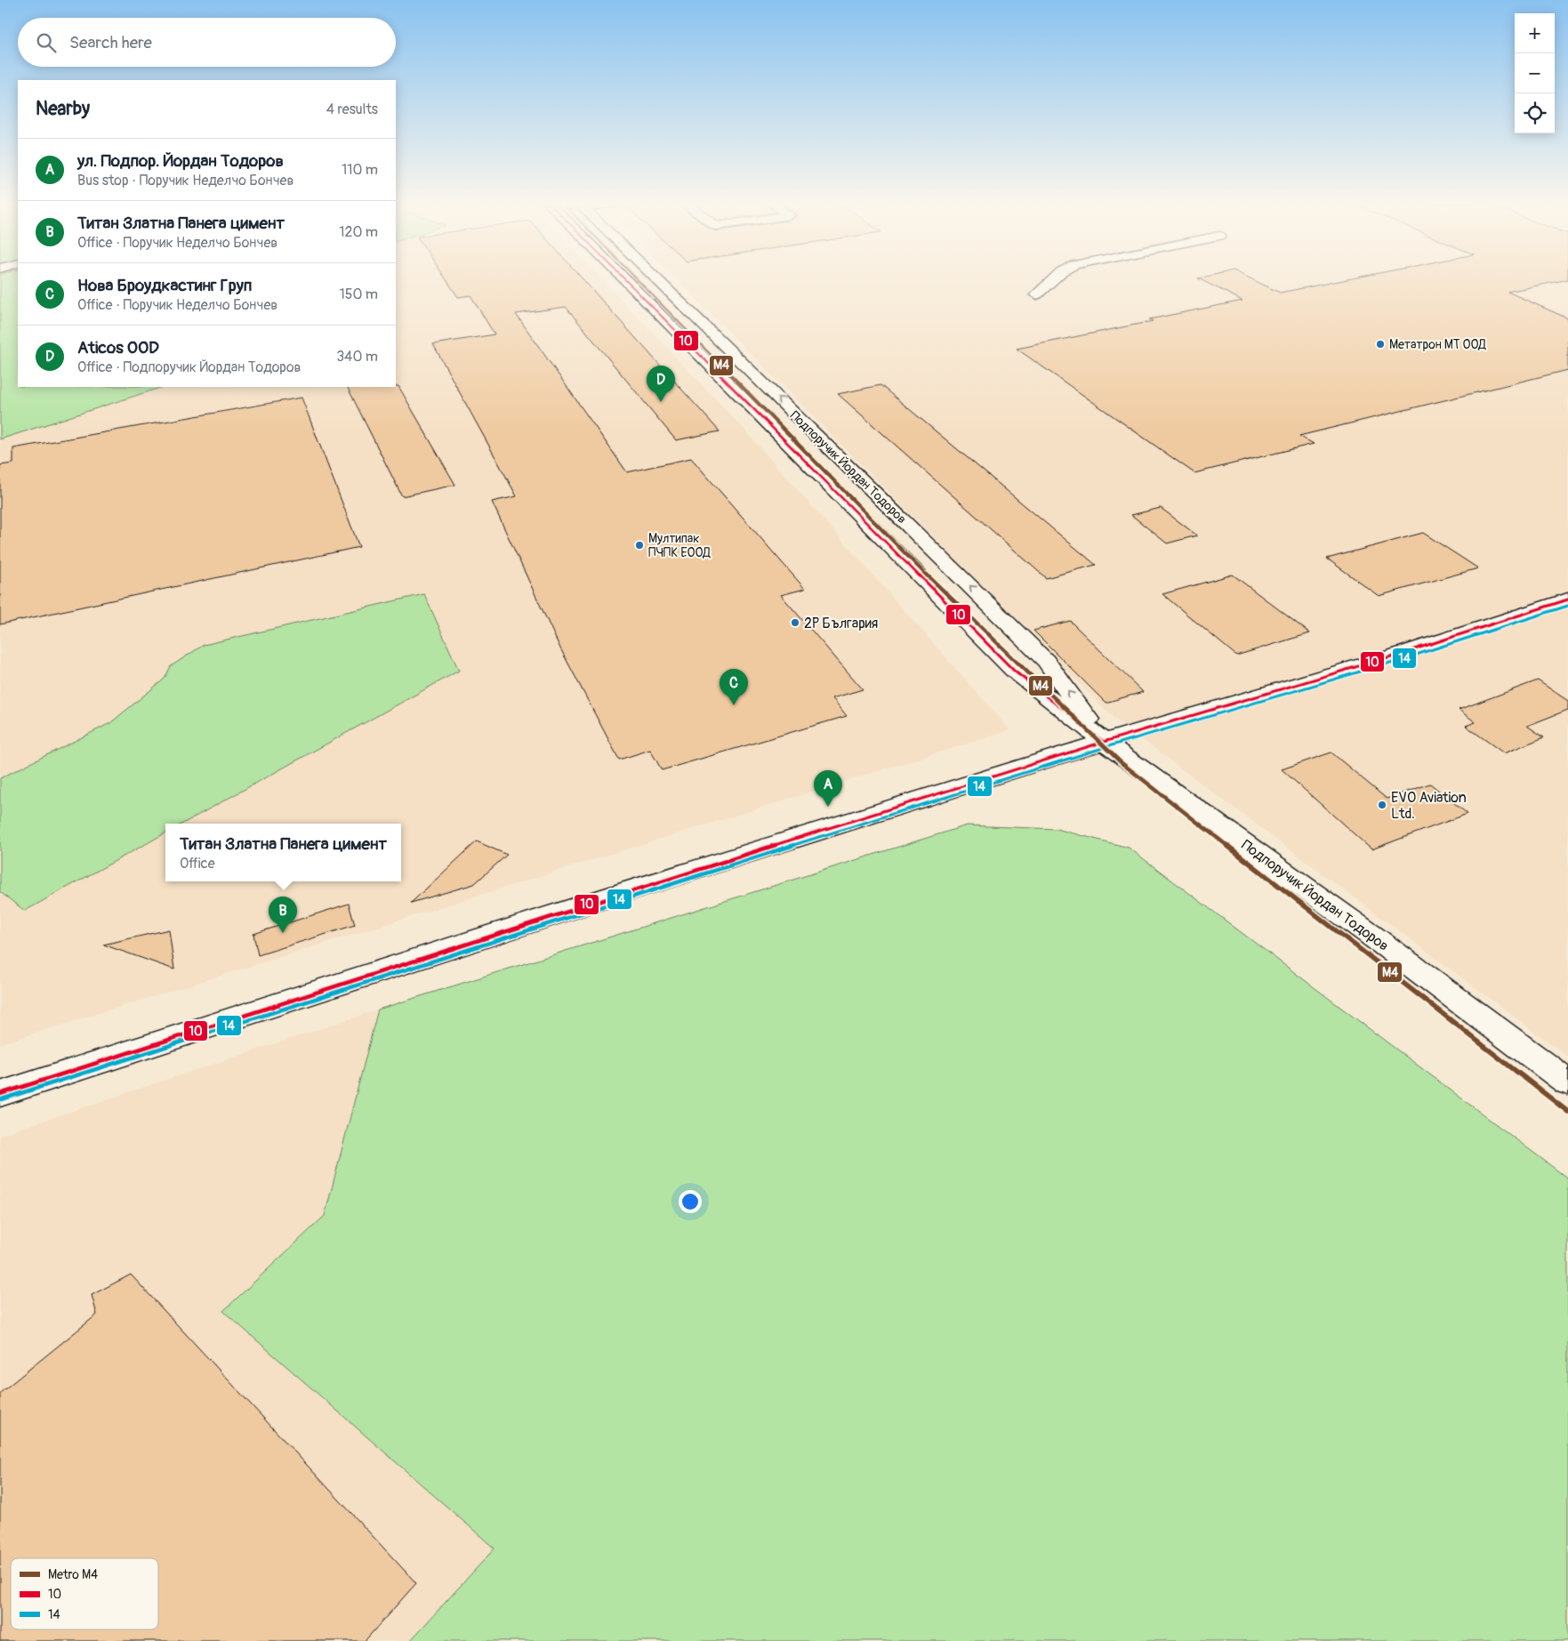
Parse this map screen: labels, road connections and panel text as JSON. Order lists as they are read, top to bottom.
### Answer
{
  "streets": {
    "street": ["Подпоручик Йордан Тодоров"]
  },
  "places": [
    "Метатрон МТ ООД",
    "Мултипак ПЧПК ЕООД",
    "2Р България",
    "EVO Aviation Ltd."
  ],
  "lines": ["metro line M4", "transit line 10", "transit line 14"],
  "legend": ["Metro M4", "10", "14"],
  "page": {
    "map_buttons": ["+", "−"],
    "search": "Search here",
    "heading": ["Nearby", "4 results"],
    "list": [
      {
        "mark": "A",
        "name": "ул. Подпор. Йордан Тодоров",
        "note": "Bus stop · Поручик Неделчо Бончев",
        "value": "110 m"
      },
      {
        "mark": "B",
        "name": "Титан Златна Панега цимент",
        "note": "Office · Поручик Неделчо Бончев",
        "value": "120 m"
      },
      {
        "mark": "C",
        "name": "Нова Броудкастинг Груп",
        "note": "Office · Поручик Неделчо Бончев",
        "value": "150 m"
      },
      {
        "mark": "D",
        "name": "Aticos OOD",
        "note": "Office · Подпоручик Йордан Тодоров",
        "value": "340 m"
      }
    ],
    "pins": [
      "D",
      "C",
      "A",
      "B"
    ],
    "popup": ["Титан Златна Панега цимент", "Office"]
  }
}
